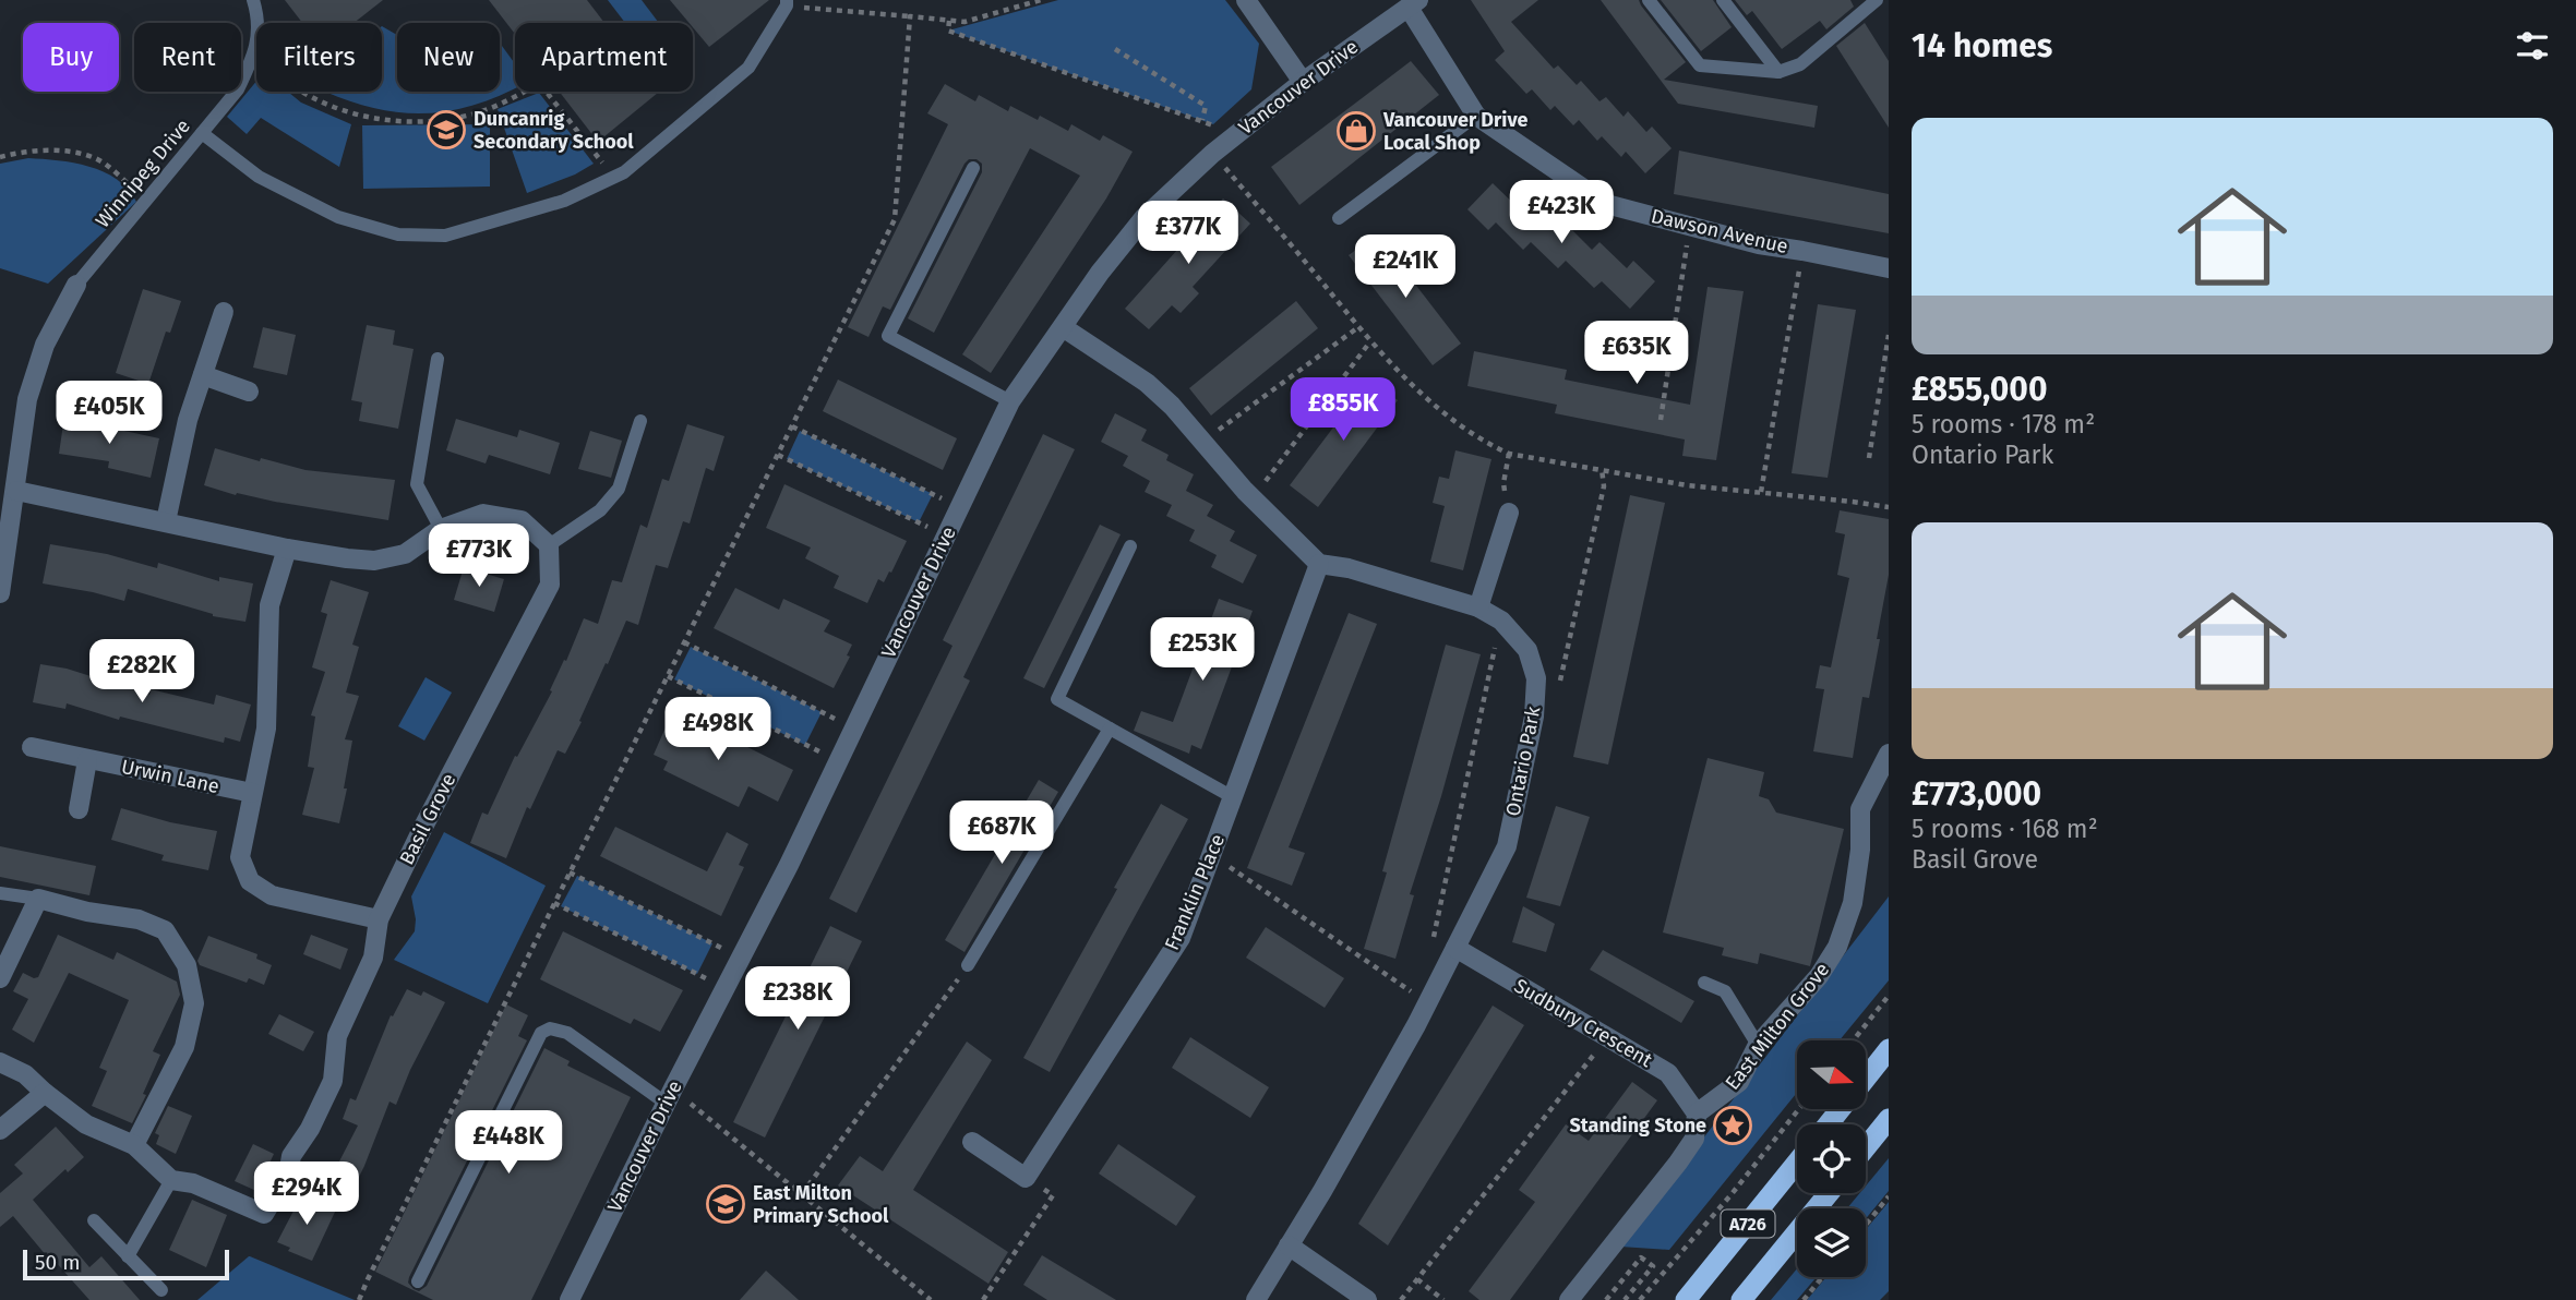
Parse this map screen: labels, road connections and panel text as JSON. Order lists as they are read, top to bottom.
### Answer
{
  "streets": {
    "highway": ["A726"],
    "street": [
      "Vancouver Drive",
      "Dawson Avenue",
      "Ontario Park",
      "Urwin Lane",
      "Basil Grove",
      "Franklin Place",
      "Sudbury Crescent",
      "East Milton Grove"
    ],
    "lane": ["Winnipeg Drive"]
  },
  "crossings": [
    ["Vancouver Drive", "Dawson Avenue"],
    ["Ontario Park", "Franklin Place"],
    ["Ontario Park", "Sudbury Crescent"],
    ["Sudbury Crescent", "East Milton Grove"]
  ],
  "places": {
    "school or university": ["Duncanrig Secondary School", "East Milton Primary School"],
    "shop": ["Vancouver Drive Local Shop"],
    "place": ["Standing Stone"]
  },
  "scale_bar": "50 m",
  "north": "right",
  "page": {
    "heading": "14 homes",
    "chip": [
      "Buy",
      "Rent",
      "Filters",
      "New",
      "Apartment"
    ],
    "list": [
      {
        "name": "£855,000",
        "note": "5 rooms · 178 m² · Ontario Park"
      },
      {
        "name": "£773,000",
        "note": "5 rooms · 168 m² · Basil Grove"
      }
    ],
    "price": [
      "£423K",
      "£377K",
      "£241K",
      "£635K",
      "£855K",
      "£405K",
      "£773K",
      "£253K",
      "£282K",
      "£498K",
      "£687K",
      "£238K",
      "£448K",
      "£294K"
    ],
    "scale": "50 m"
  }
}
